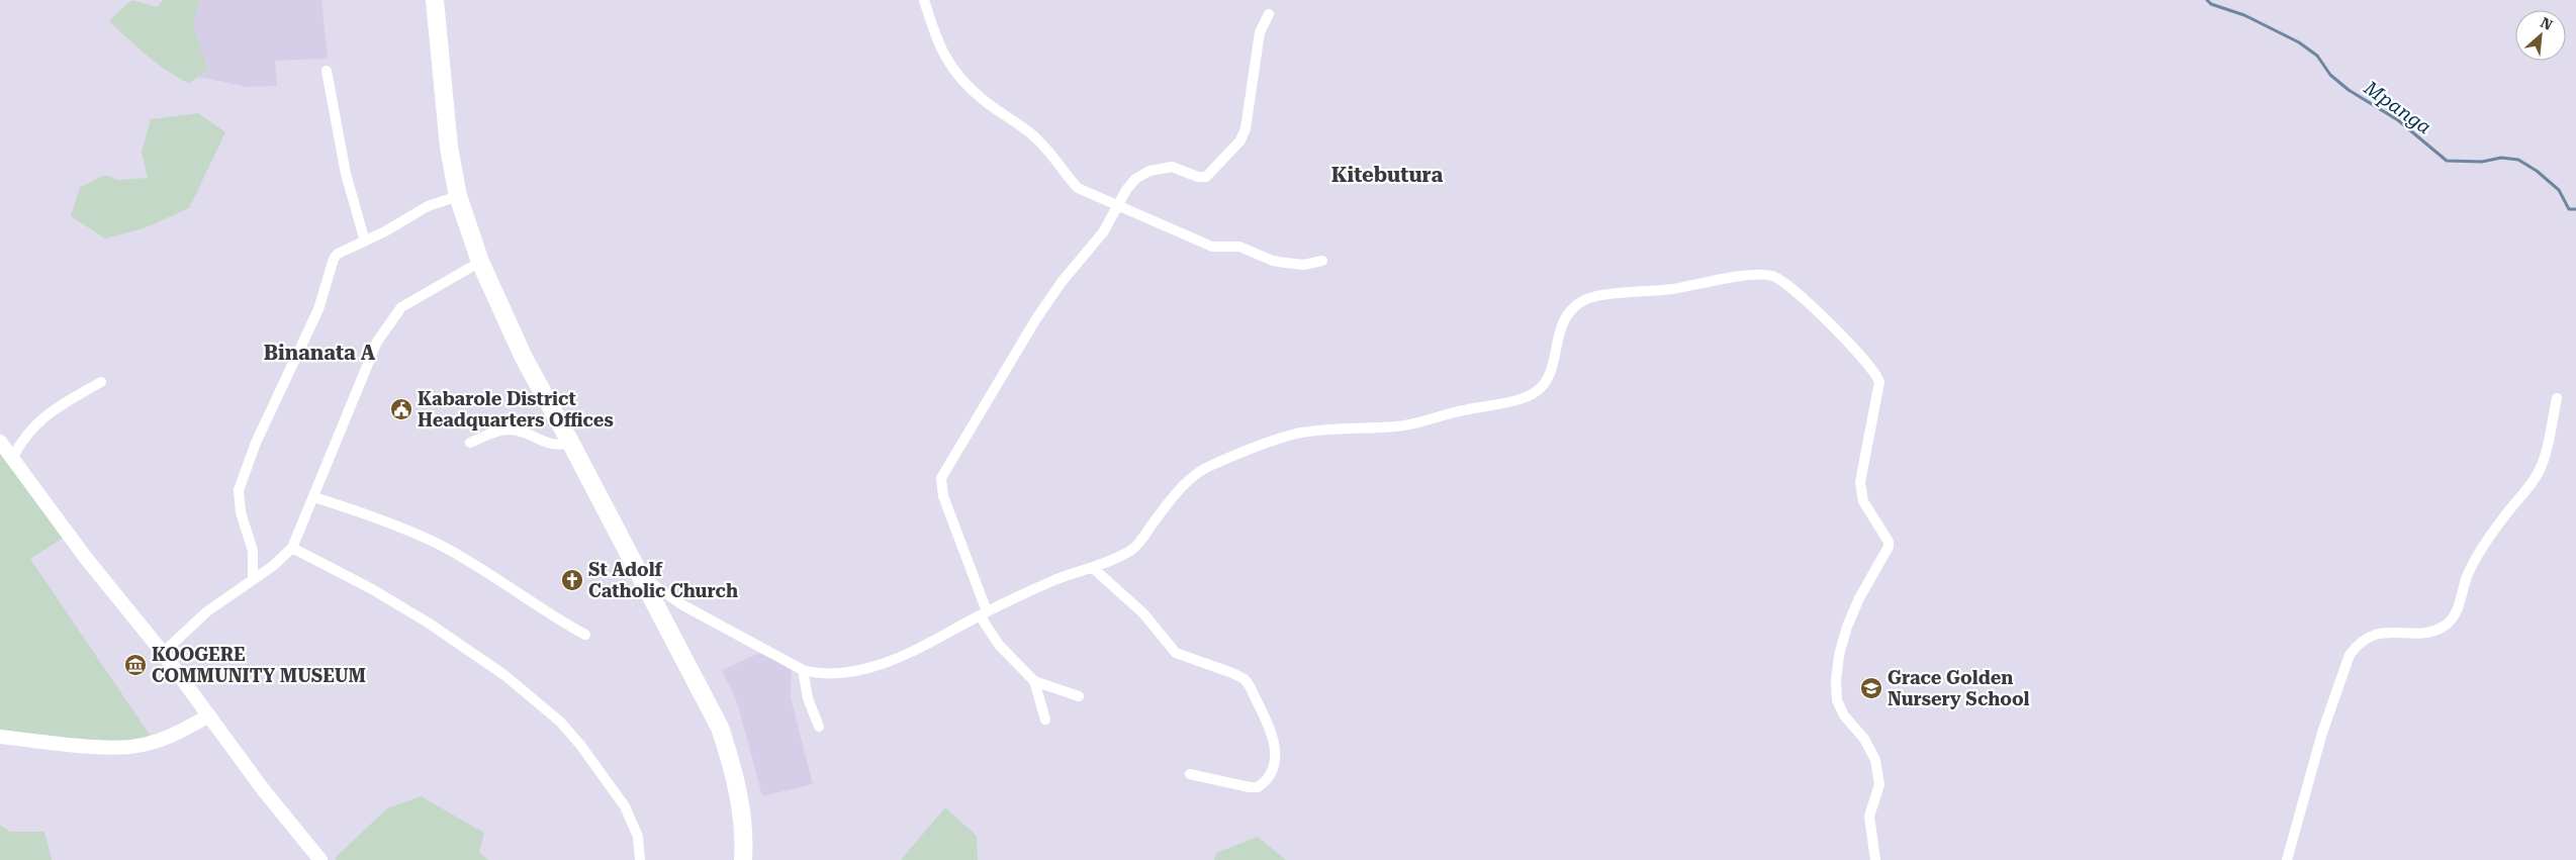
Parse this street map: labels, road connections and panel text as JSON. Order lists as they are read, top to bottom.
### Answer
{
  "districts": ["Kitebutura", "Binanata A"],
  "water": ["Mpanga"],
  "places": {
    "public building": ["Kabarole District Headquarters Offices"],
    "church": ["St Adolf Catholic Church"],
    "museum": ["KOOGERE COMMUNITY MUSEUM"],
    "school or university": ["Grace Golden Nursery School"]
  },
  "north": "top right"
}
